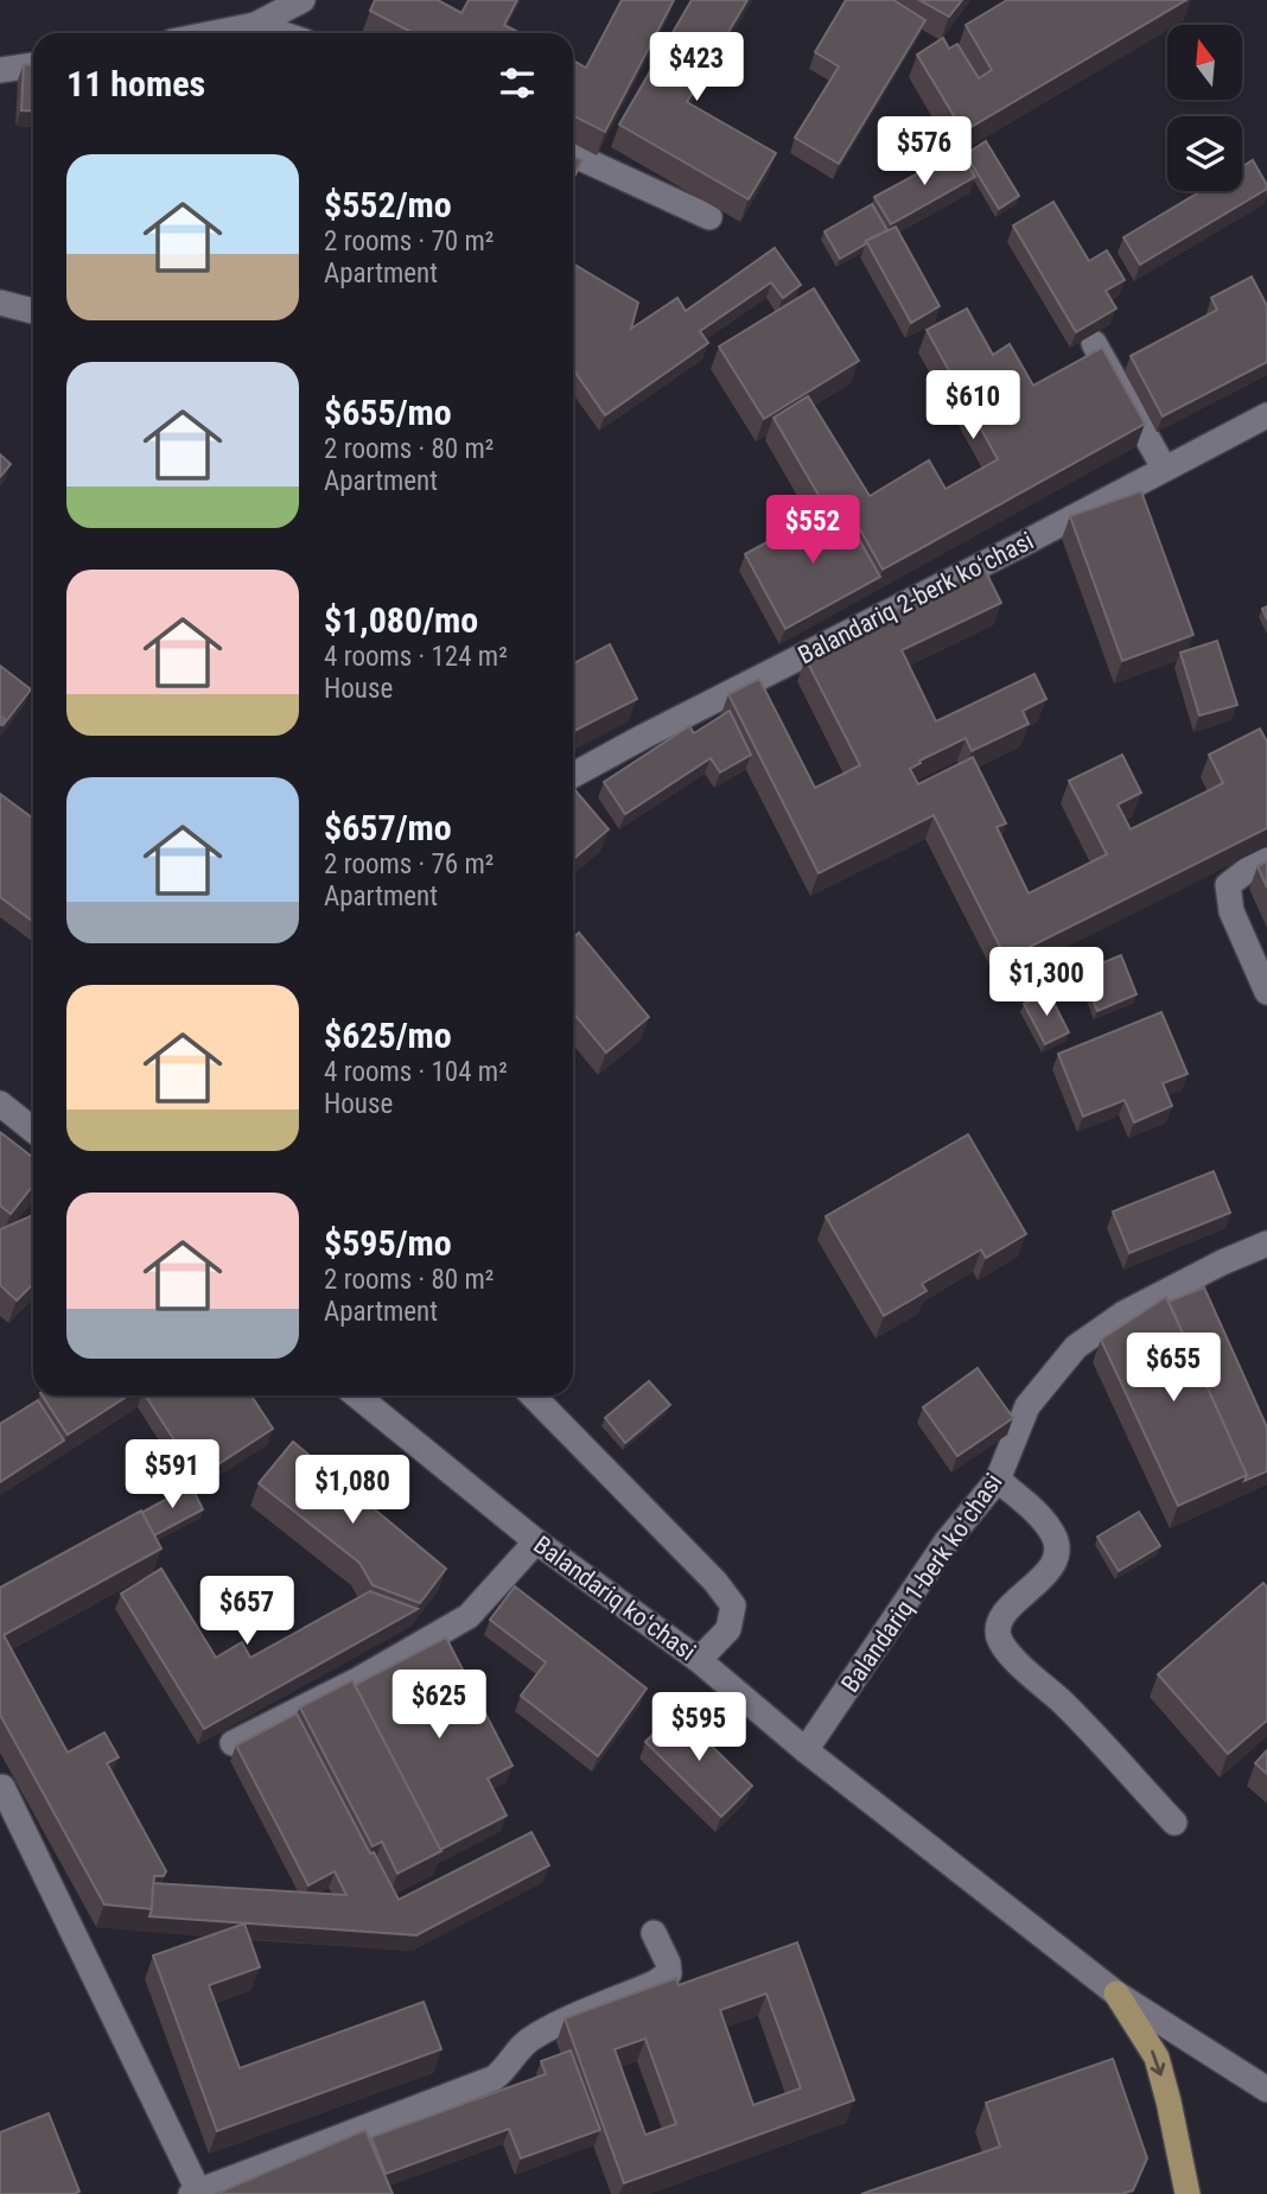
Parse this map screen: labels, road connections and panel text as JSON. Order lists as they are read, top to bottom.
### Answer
{
  "streets": {
    "street": ["Balandariq 2-berk koʻchasi", "Balandariq 1-berk koʻchasi", "Balandariq koʻchasi"]
  },
  "crossings": [
    ["Balandariq 1-berk koʻchasi", "Balandariq koʻchasi"]
  ],
  "north": "top",
  "page": {
    "price": [
      "$423",
      "$576",
      "$610",
      "$552",
      "$1,300",
      "$655",
      "$591",
      "$1,080",
      "$657",
      "$625",
      "$595"
    ],
    "heading": "11 homes",
    "list": [
      {
        "name": "$552/mo",
        "note": "2 rooms · 70 m² · Apartment"
      },
      {
        "name": "$655/mo",
        "note": "2 rooms · 80 m² · Apartment"
      },
      {
        "name": "$1,080/mo",
        "note": "4 rooms · 124 m² · House"
      },
      {
        "name": "$657/mo",
        "note": "2 rooms · 76 m² · Apartment"
      },
      {
        "name": "$625/mo",
        "note": "4 rooms · 104 m² · House"
      },
      {
        "name": "$595/mo",
        "note": "2 rooms · 80 m² · Apartment"
      }
    ]
  }
}
